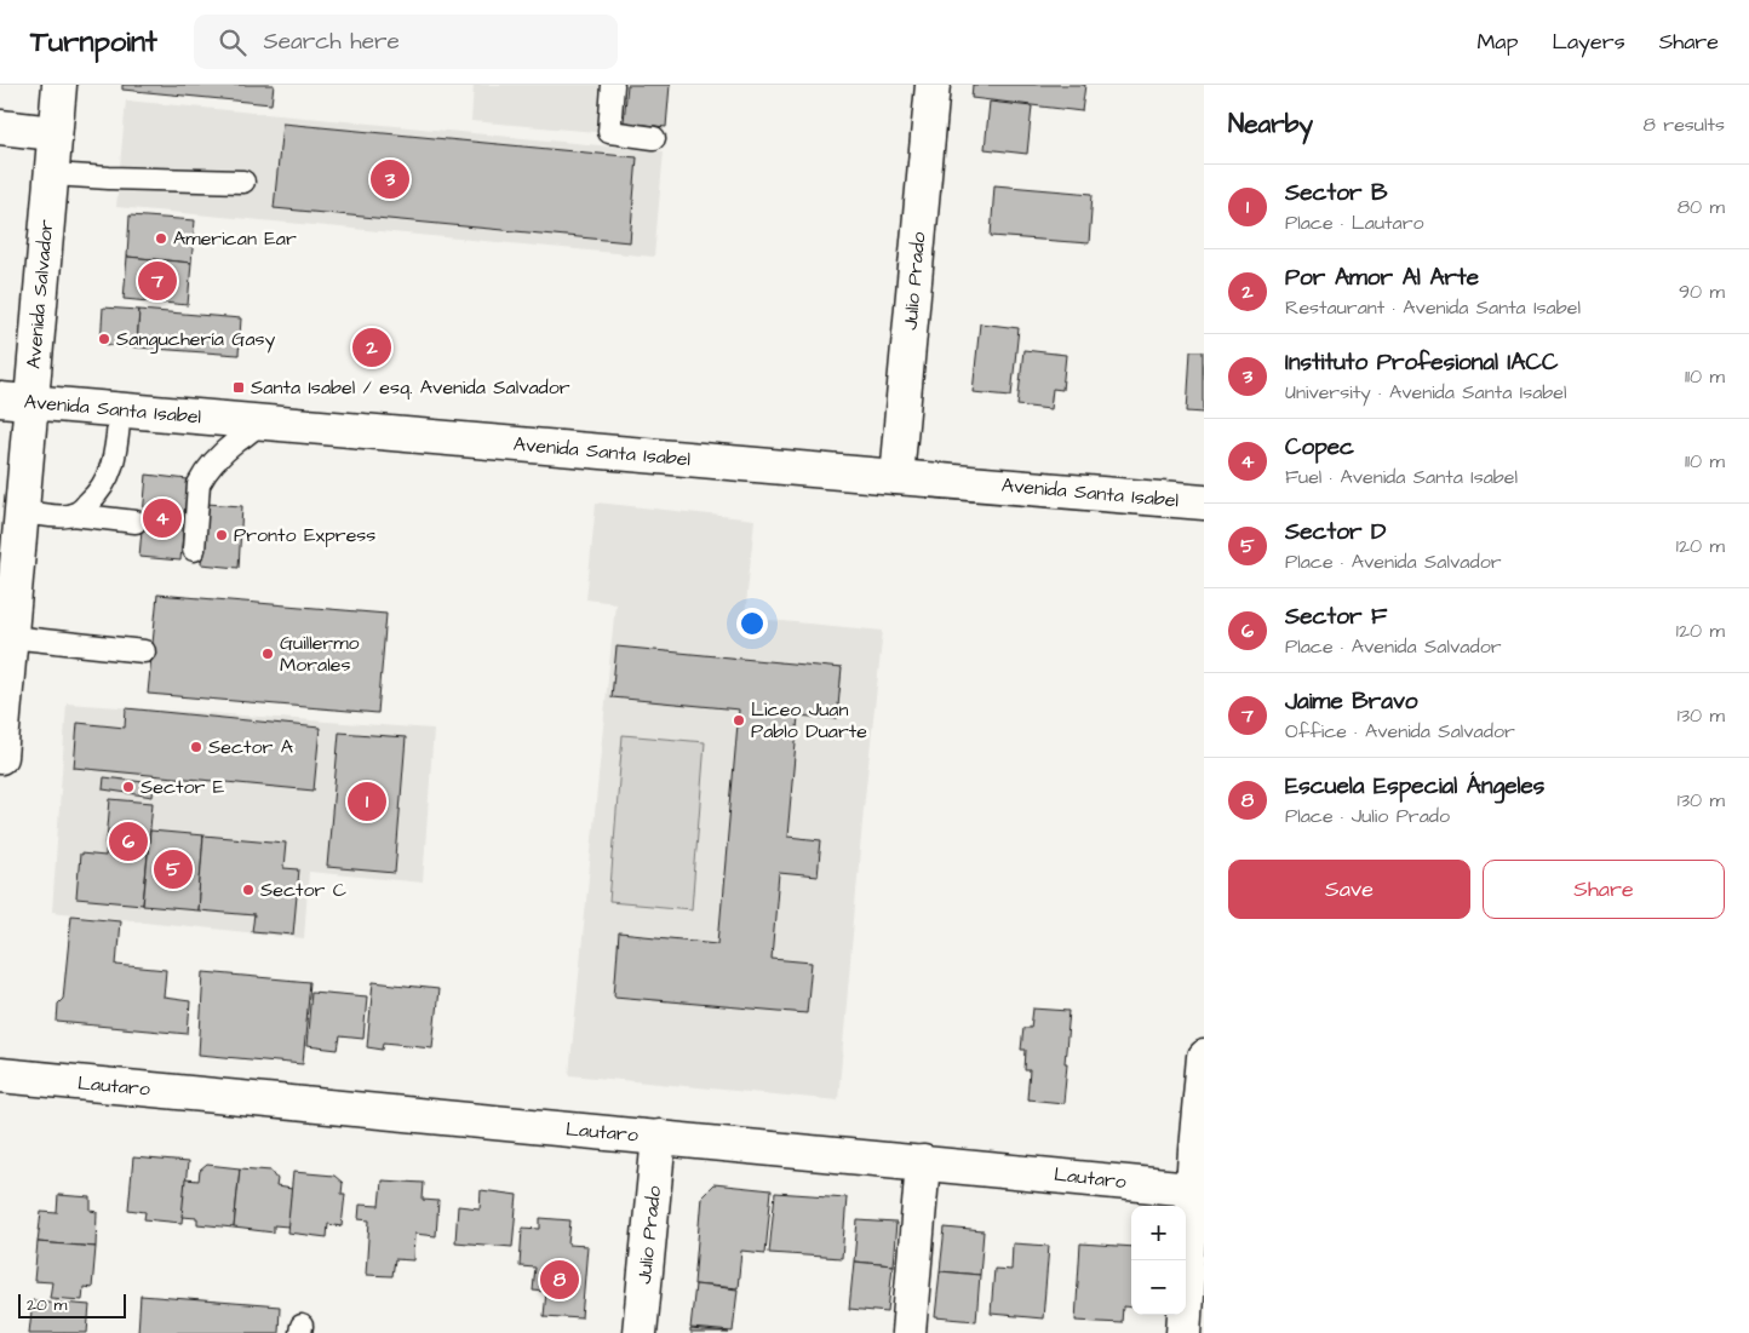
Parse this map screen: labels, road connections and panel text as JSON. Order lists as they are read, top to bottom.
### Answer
{
  "streets": {
    "street": [
      "Julio Prado",
      "Avenida Salvador",
      "Avenida Santa Isabel",
      "Lautaro"
    ]
  },
  "crossings": [
    ["Julio Prado", "Avenida Santa Isabel"],
    ["Julio Prado", "Lautaro"],
    ["Avenida Salvador", "Avenida Santa Isabel"]
  ],
  "places": {
    "other": [
      "American Ear",
      "Sanguchería Gasy",
      "Pronto Express",
      "Guillermo Morales",
      "Liceo Juan Pablo Duarte",
      "Sector A",
      "Sector E",
      "Sector C"
    ],
    "transit": ["Santa Isabel / esq. Avenida Salvador"]
  },
  "scale_bar": "20 m",
  "page": {
    "header": "Turnpoint",
    "search": "Search here",
    "nav": ["Map", "Layers", "Share"],
    "heading": ["Nearby", "8 results"],
    "pins": [
      "3",
      "7",
      "2",
      "4",
      "1",
      "6",
      "5",
      "8"
    ],
    "list": [
      {
        "mark": "1",
        "name": "Sector B",
        "note": "Place · Lautaro",
        "value": "80 m"
      },
      {
        "mark": "2",
        "name": "Por Amor Al Arte",
        "note": "Restaurant · Avenida Santa Isabel",
        "value": "90 m"
      },
      {
        "mark": "3",
        "name": "Instituto Profesional IACC",
        "note": "University · Avenida Santa Isabel",
        "value": "110 m"
      },
      {
        "mark": "4",
        "name": "Copec",
        "note": "Fuel · Avenida Santa Isabel",
        "value": "110 m"
      },
      {
        "mark": "5",
        "name": "Sector D",
        "note": "Place · Avenida Salvador",
        "value": "120 m"
      },
      {
        "mark": "6",
        "name": "Sector F",
        "note": "Place · Avenida Salvador",
        "value": "120 m"
      },
      {
        "mark": "7",
        "name": "Jaime Bravo",
        "note": "Office · Avenida Salvador",
        "value": "130 m"
      },
      {
        "mark": "8",
        "name": "Escuela Especial Ángeles",
        "note": "Place · Julio Prado",
        "value": "130 m"
      }
    ],
    "buttons": ["Save", "Share"],
    "map_buttons": ["+", "−"],
    "scale": "20 m"
  }
}
